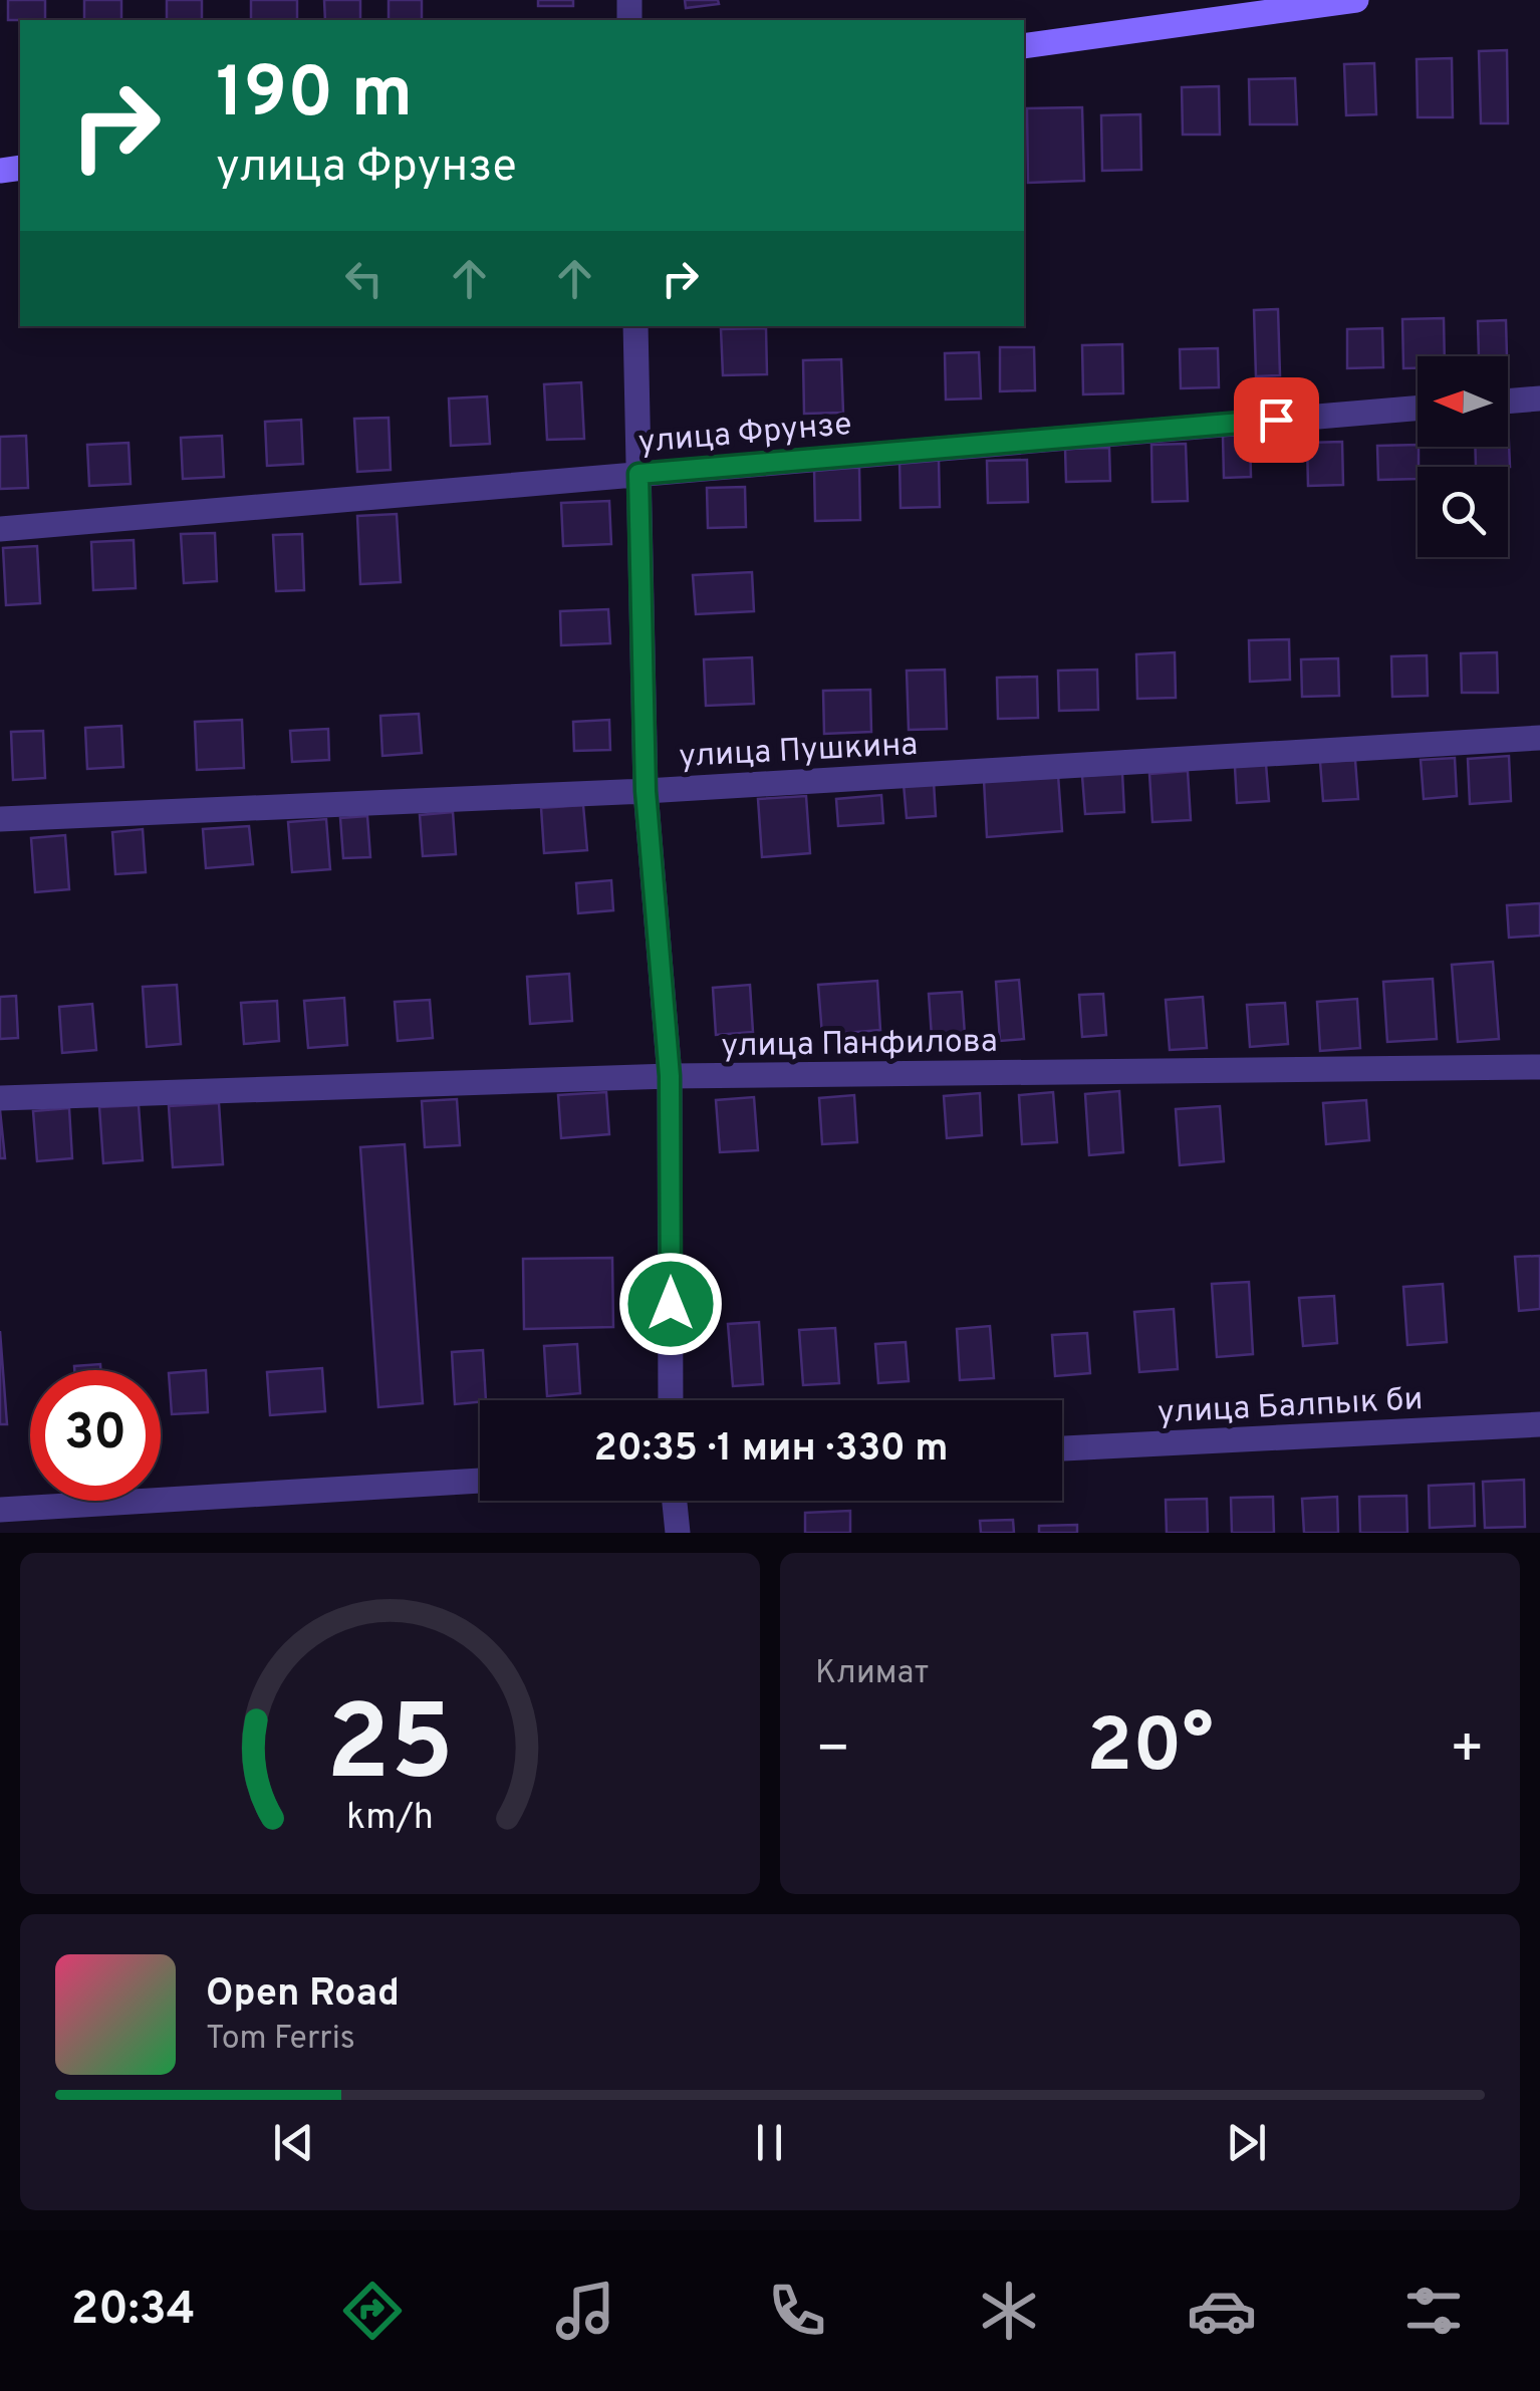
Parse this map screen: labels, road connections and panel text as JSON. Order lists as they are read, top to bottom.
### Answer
{
  "streets": {
    "street": [
      "улица Фрунзе",
      "улица Пушкина",
      "улица Панфилова",
      "улица Балпык би"
    ]
  },
  "north": "left",
  "page": {
    "turn": ["190 m", "улица Фрунзе"],
    "limit": "30",
    "trip": "20:35 · 1 мин · 330 m",
    "tile": "Климат",
    "heat": ["−", "20°", "+"],
    "song": ["Open Road", "Tom Ferris"],
    "tabs": "20:34",
    "gauge": ["25", "km/h"]
  }
}
